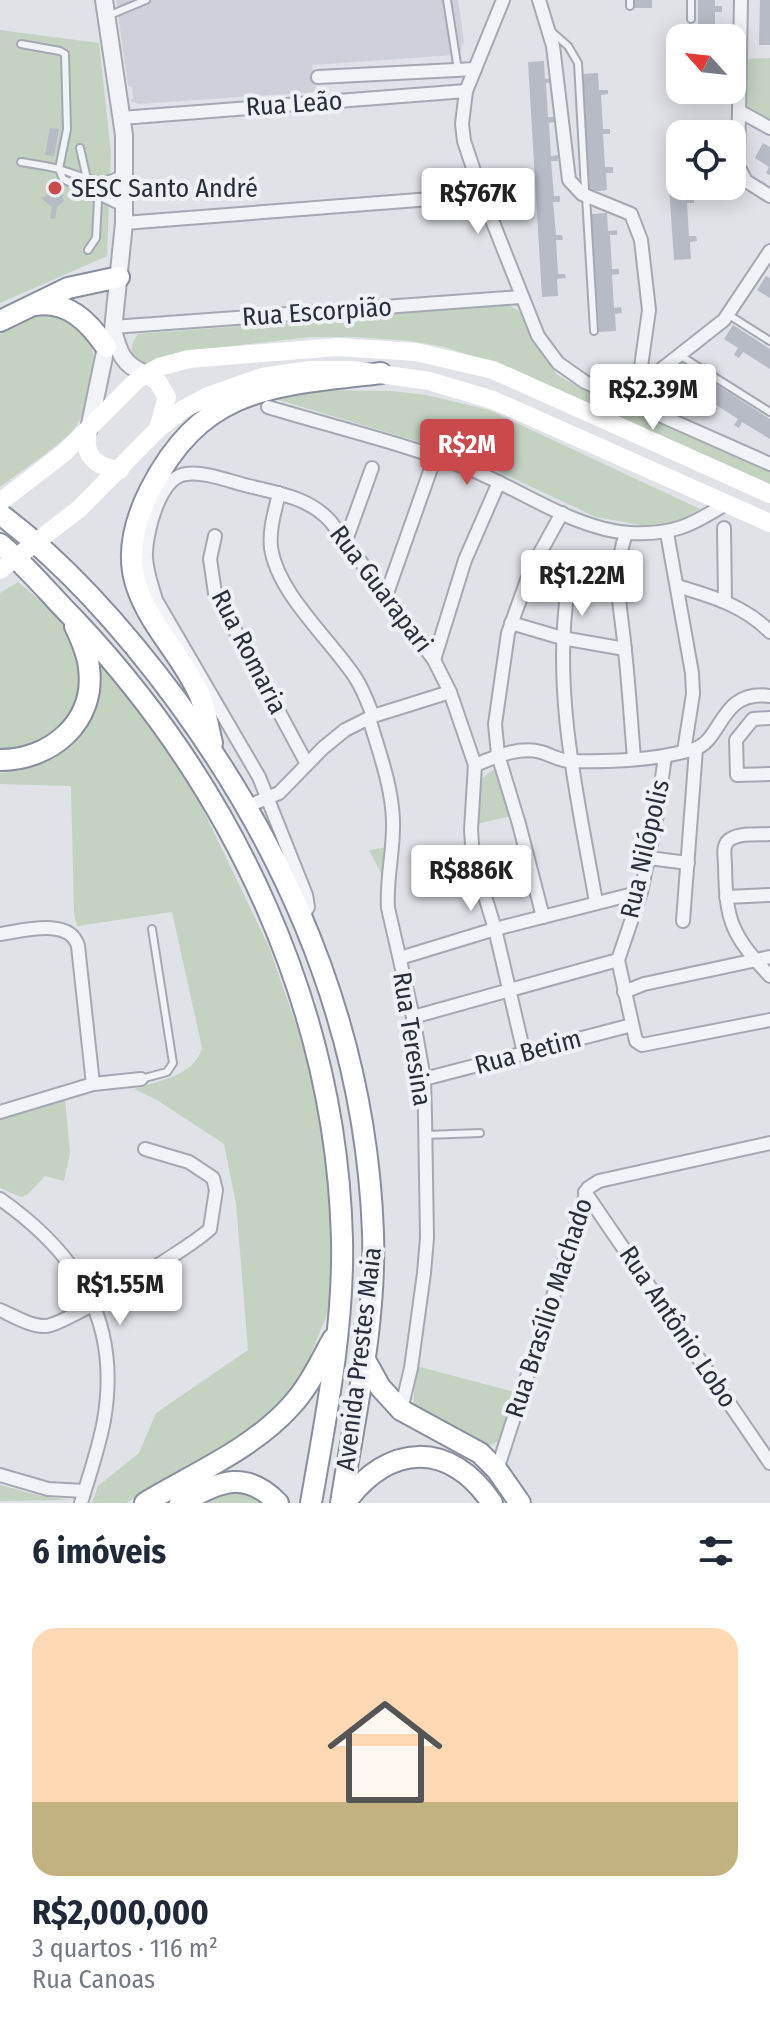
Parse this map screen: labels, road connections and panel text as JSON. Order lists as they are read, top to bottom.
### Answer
{
  "streets": {
    "highway": ["Avenida Prestes Maia"],
    "street": [
      "Rua Leão",
      "Rua Escorpião",
      "Rua Guarapari",
      "Rua Romaria",
      "Rua Nilópolis",
      "Rua Teresina",
      "Rua Betim",
      "Rua Brasílio Machado",
      "Rua Antônio Lobo"
    ]
  },
  "crossings": [
    ["Rua Guarapari", "Rua Teresina"],
    ["Rua Guarapari", "Rua Betim"],
    ["Rua Guarapari", "Avenida Prestes Maia"],
    ["Rua Nilópolis", "Rua Betim"],
    ["Rua Teresina", "Rua Betim"],
    ["Rua Brasílio Machado", "Rua Antônio Lobo"]
  ],
  "places": ["SESC Santo André"],
  "north": "top left",
  "page": {
    "price": [
      "R$767K",
      "R$2.39M",
      "R$2M",
      "R$1.22M",
      "R$886K",
      "R$1.55M"
    ],
    "heading": "6 imóveis",
    "list": [
      {
        "name": "R$2,000,000",
        "note": "3 quartos · 116 m² · Rua Canoas"
      }
    ]
  }
}
